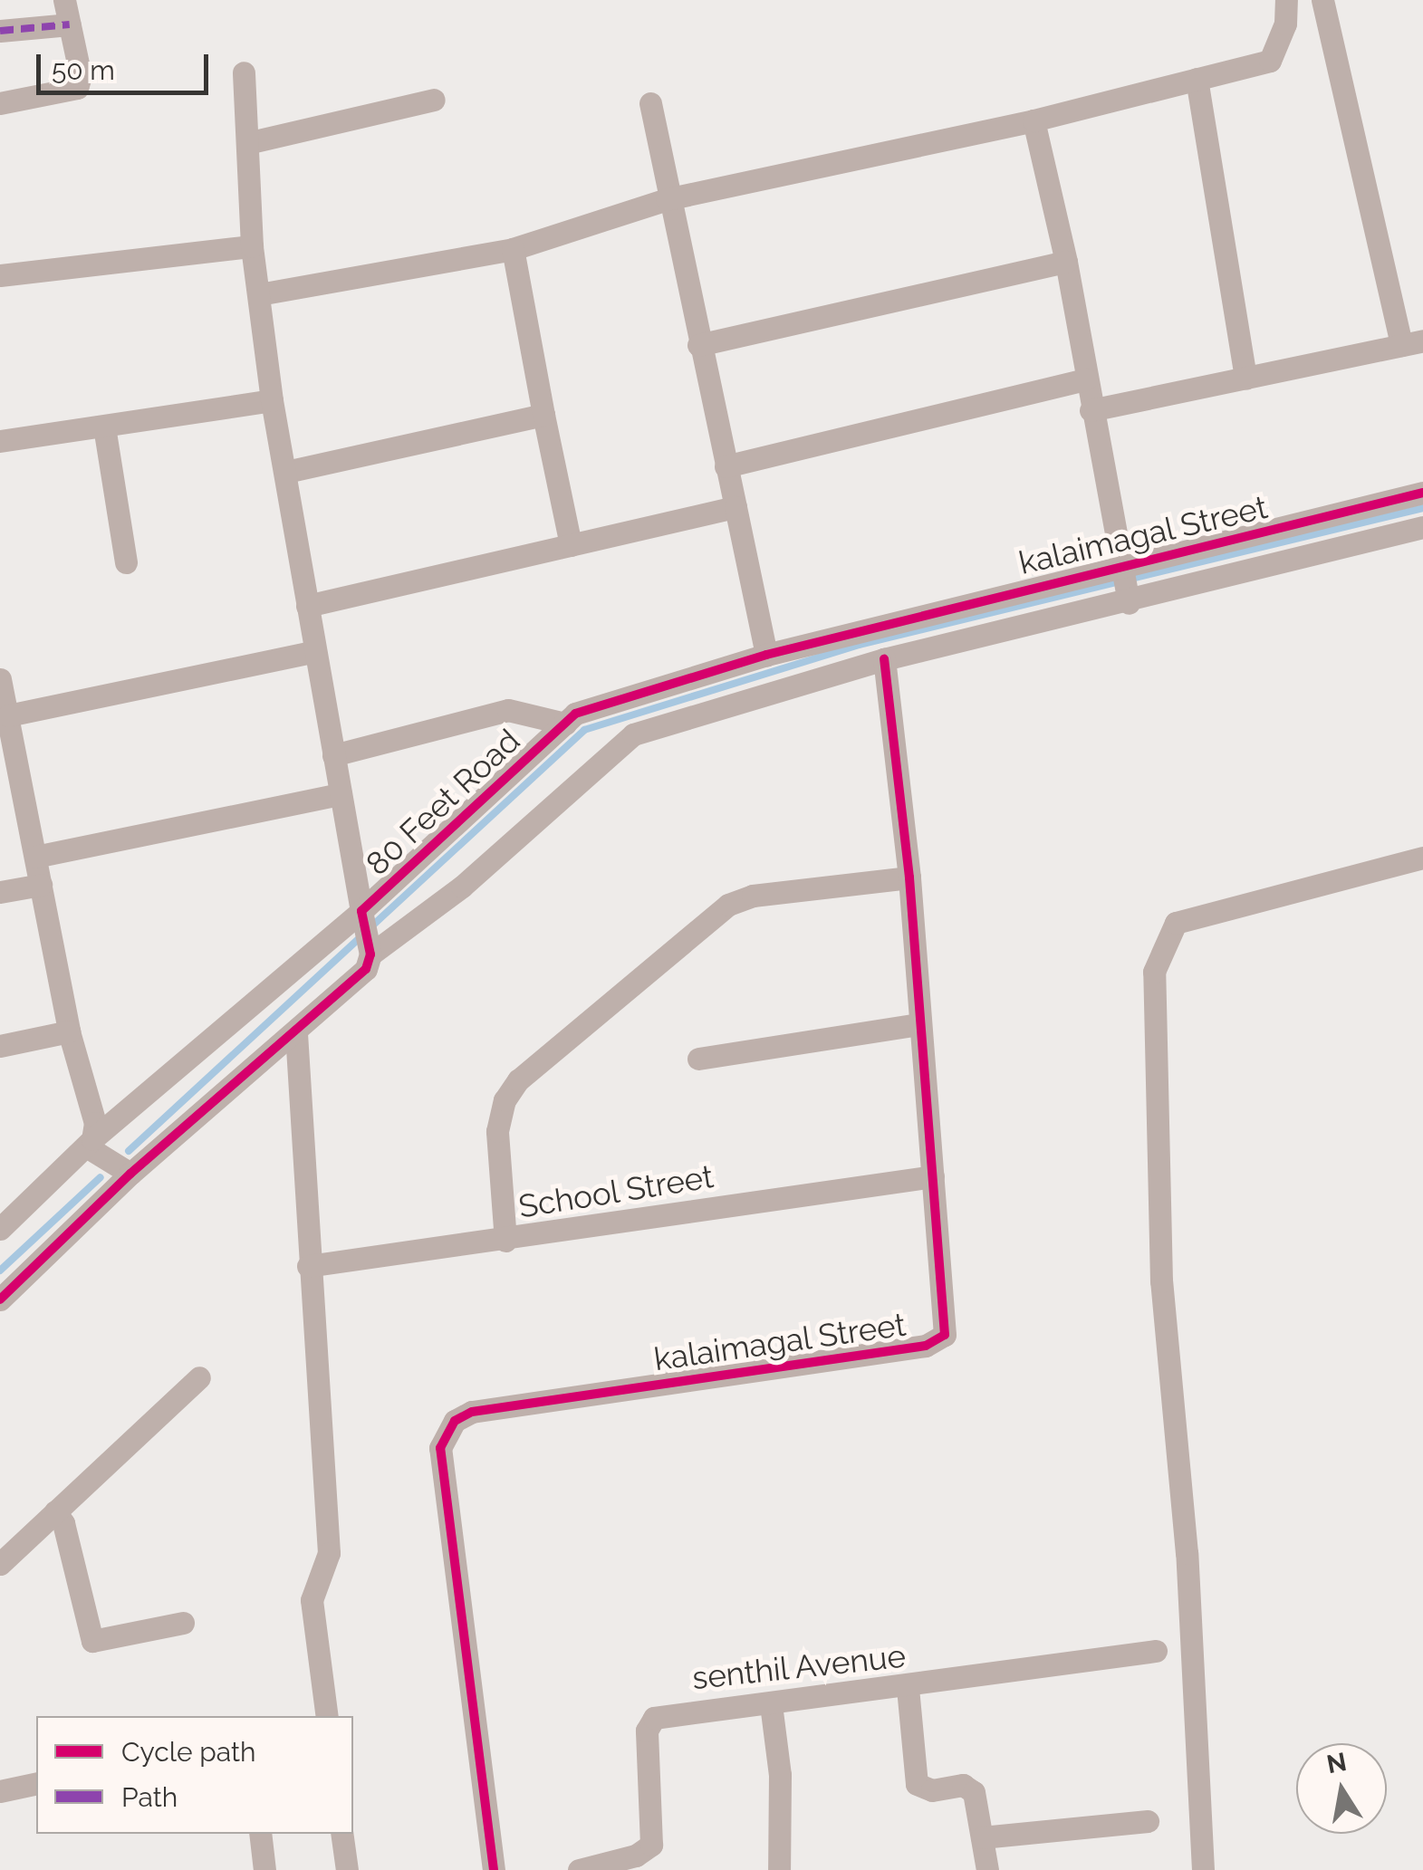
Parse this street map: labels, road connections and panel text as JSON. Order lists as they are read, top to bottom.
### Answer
{
  "streets": {
    "street": [
      "kalaimagal Street",
      "80 Feet Road",
      "School Street",
      "senthil Avenue"
    ]
  },
  "crossings": [
    ["kalaimagal Street", "80 Feet Road"],
    ["kalaimagal Street", "School Street"]
  ],
  "legend": ["Cycle path", "Path"],
  "scale_bar": "50 m",
  "north": "top"
}
